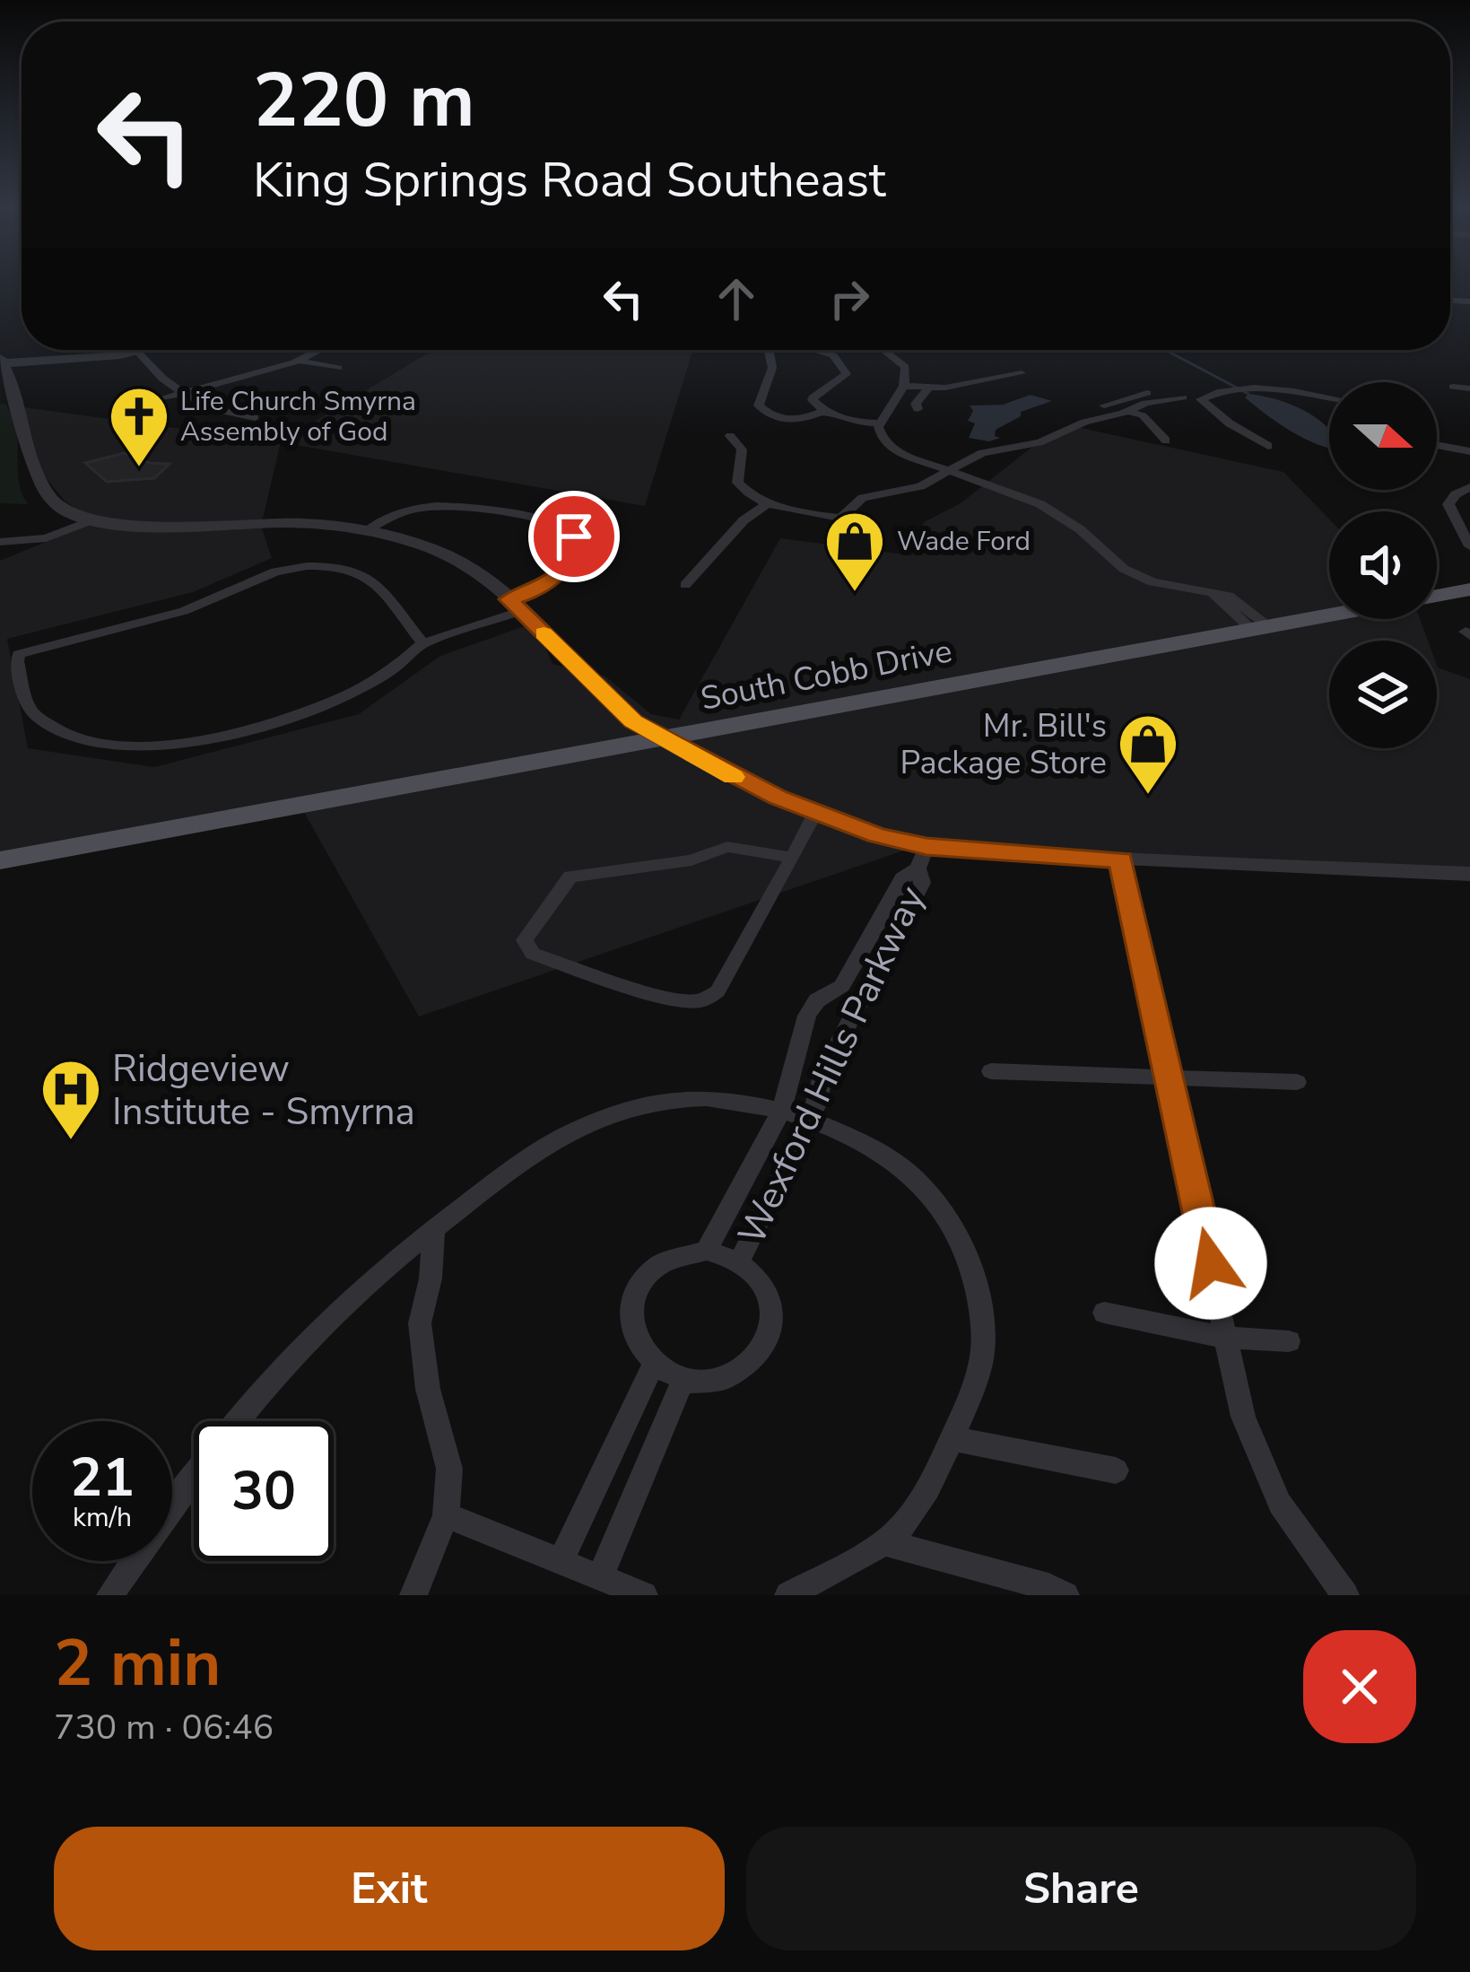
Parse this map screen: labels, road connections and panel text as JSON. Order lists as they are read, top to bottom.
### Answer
{
  "streets": {
    "main road": ["South Cobb Drive"],
    "street": ["Wexford Hills Parkway"]
  },
  "places": {
    "church": ["Life Church Smyrna Assembly of God"],
    "shop": ["Wade Ford", "Mr. Bill's Package Store"],
    "hospital": ["Ridgeview Institute - Smyrna"]
  },
  "north": "right",
  "page": {
    "turn": ["220 m", "King Springs Road Southeast"],
    "speed": "21 km/h",
    "limit": "30",
    "heading": ["2 min", "730 m · 06:46"],
    "buttons": ["Exit", "Share"]
  }
}
